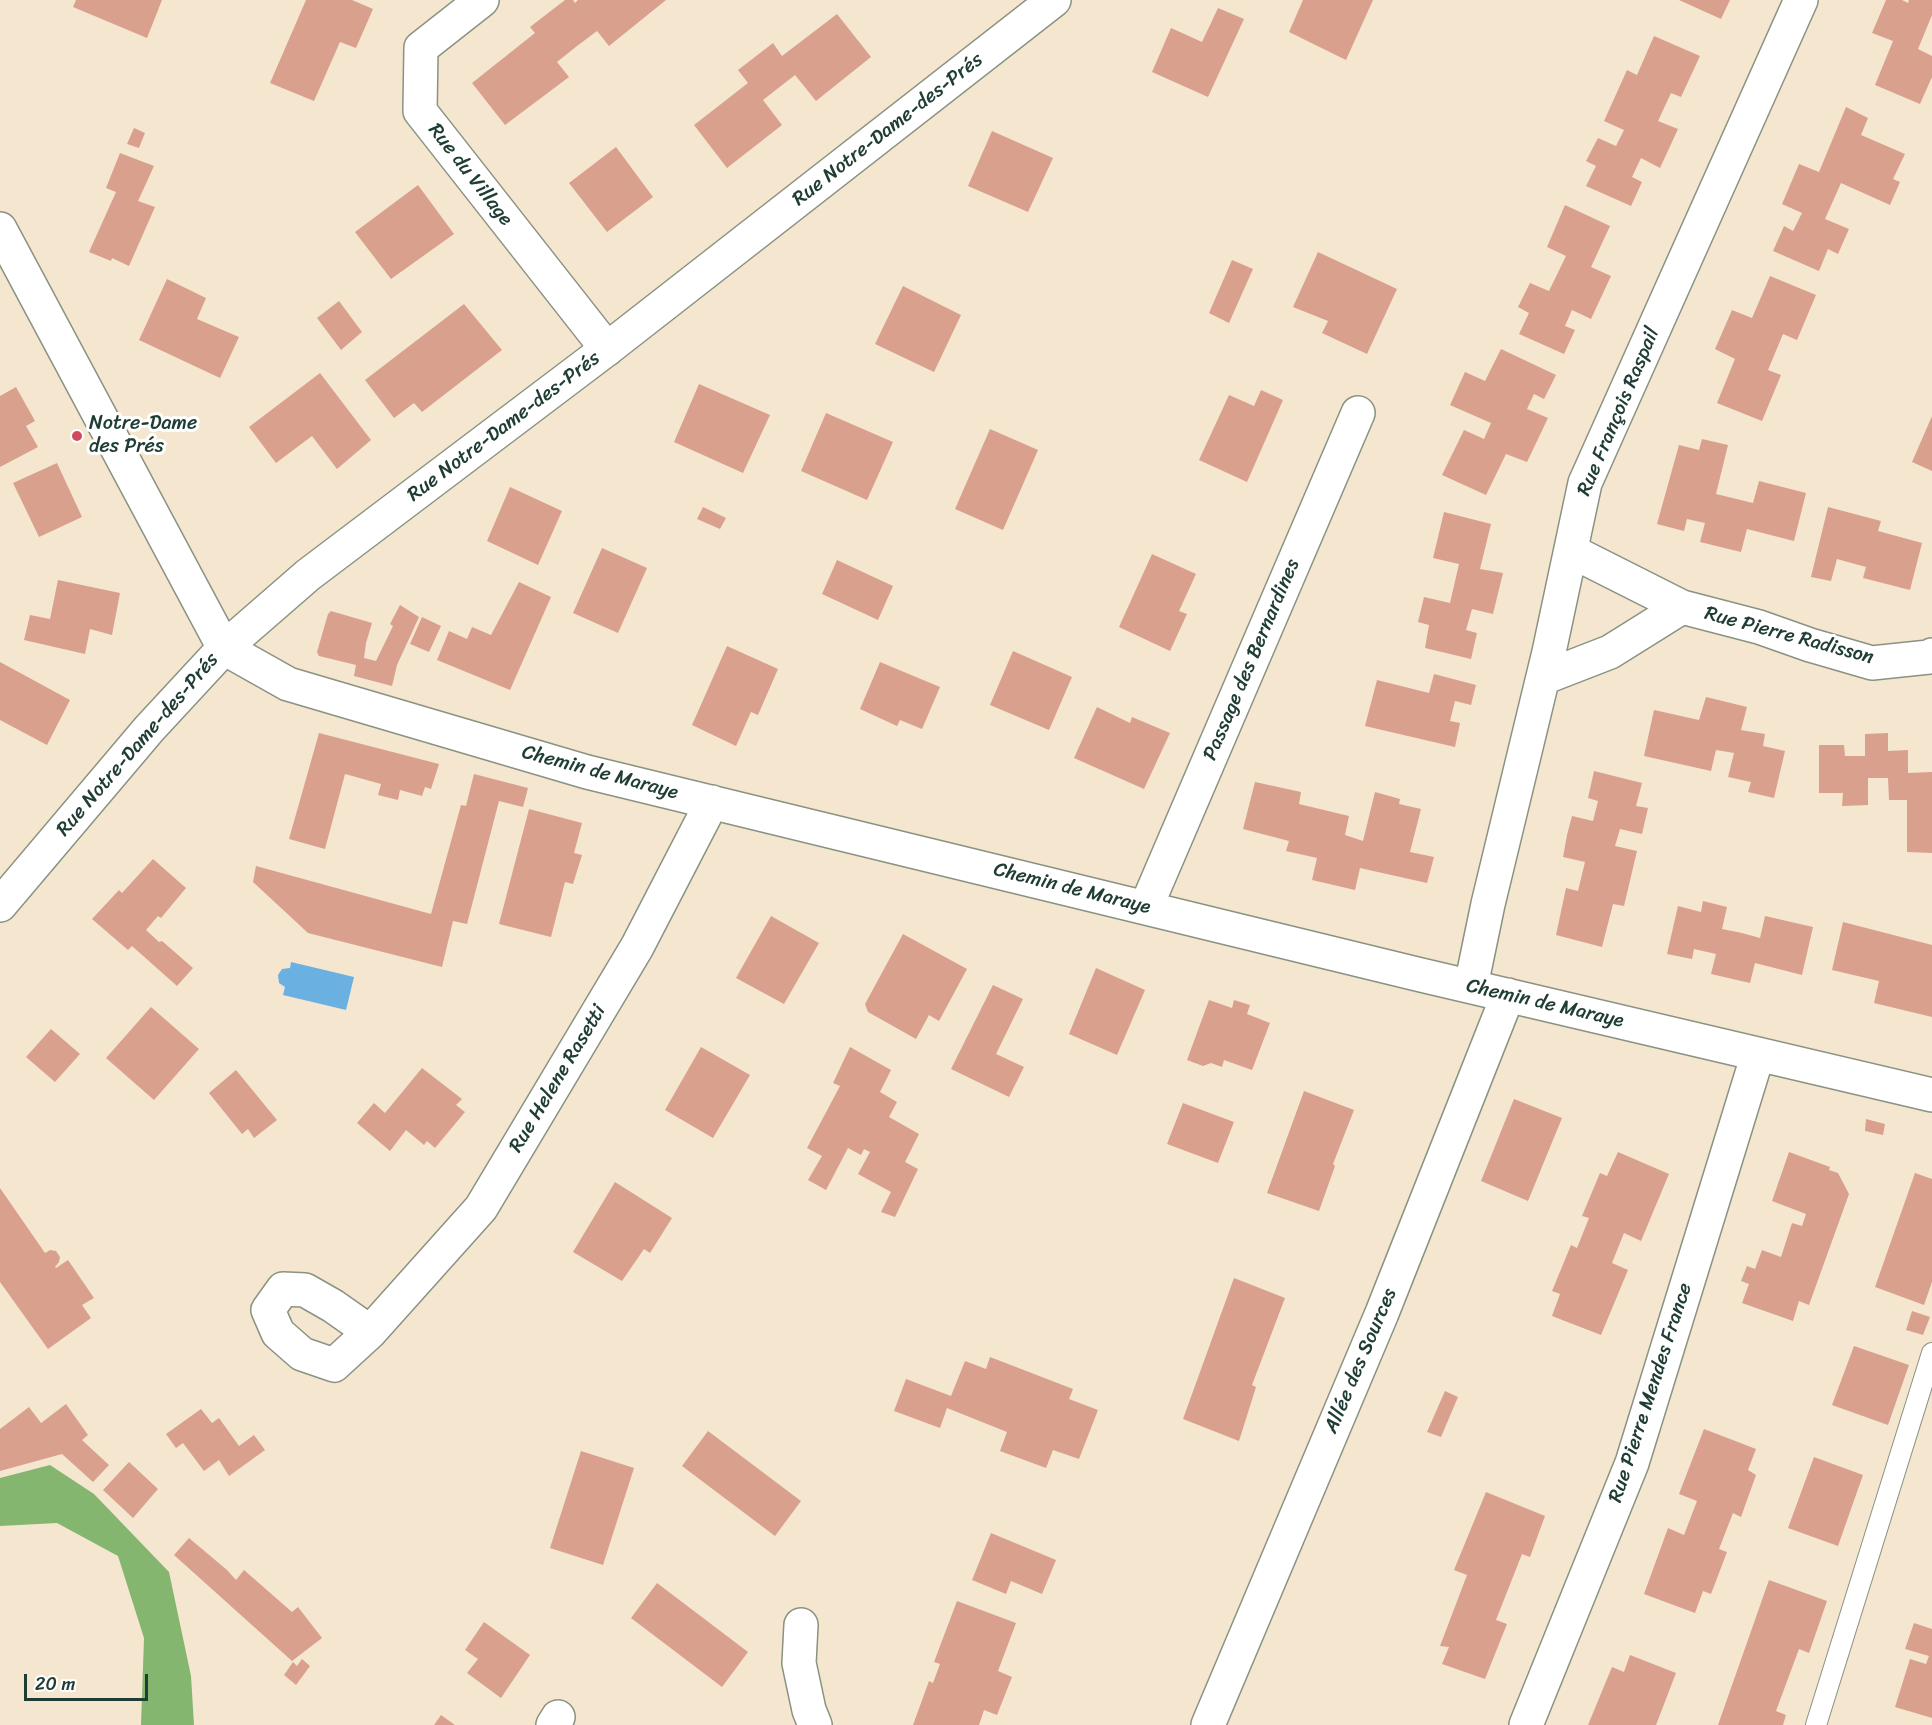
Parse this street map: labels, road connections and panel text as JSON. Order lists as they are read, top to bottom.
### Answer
{
  "streets": {
    "street": [
      "Rue Notre-Dame-des-Prés",
      "Rue du Village",
      "Rue François Raspail",
      "Rue Pierre Radisson",
      "Passage des Bernardines",
      "Chemin de Maraye",
      "Rue Helene Rasetti",
      "Allée des Sources",
      "Rue Pierre Mendes France"
    ]
  },
  "crossings": [
    ["Rue Notre-Dame-des-Prés", "Rue du Village"],
    ["Rue Notre-Dame-des-Prés", "Chemin de Maraye"],
    ["Rue François Raspail", "Rue Pierre Radisson"],
    ["Rue François Raspail", "Chemin de Maraye"],
    ["Passage des Bernardines", "Chemin de Maraye"],
    ["Chemin de Maraye", "Rue Helene Rasetti"],
    ["Chemin de Maraye", "Allée des Sources"],
    ["Chemin de Maraye", "Rue Pierre Mendes France"]
  ],
  "places": ["Notre-Dame des Prés"],
  "scale_bar": "20 m"
}
